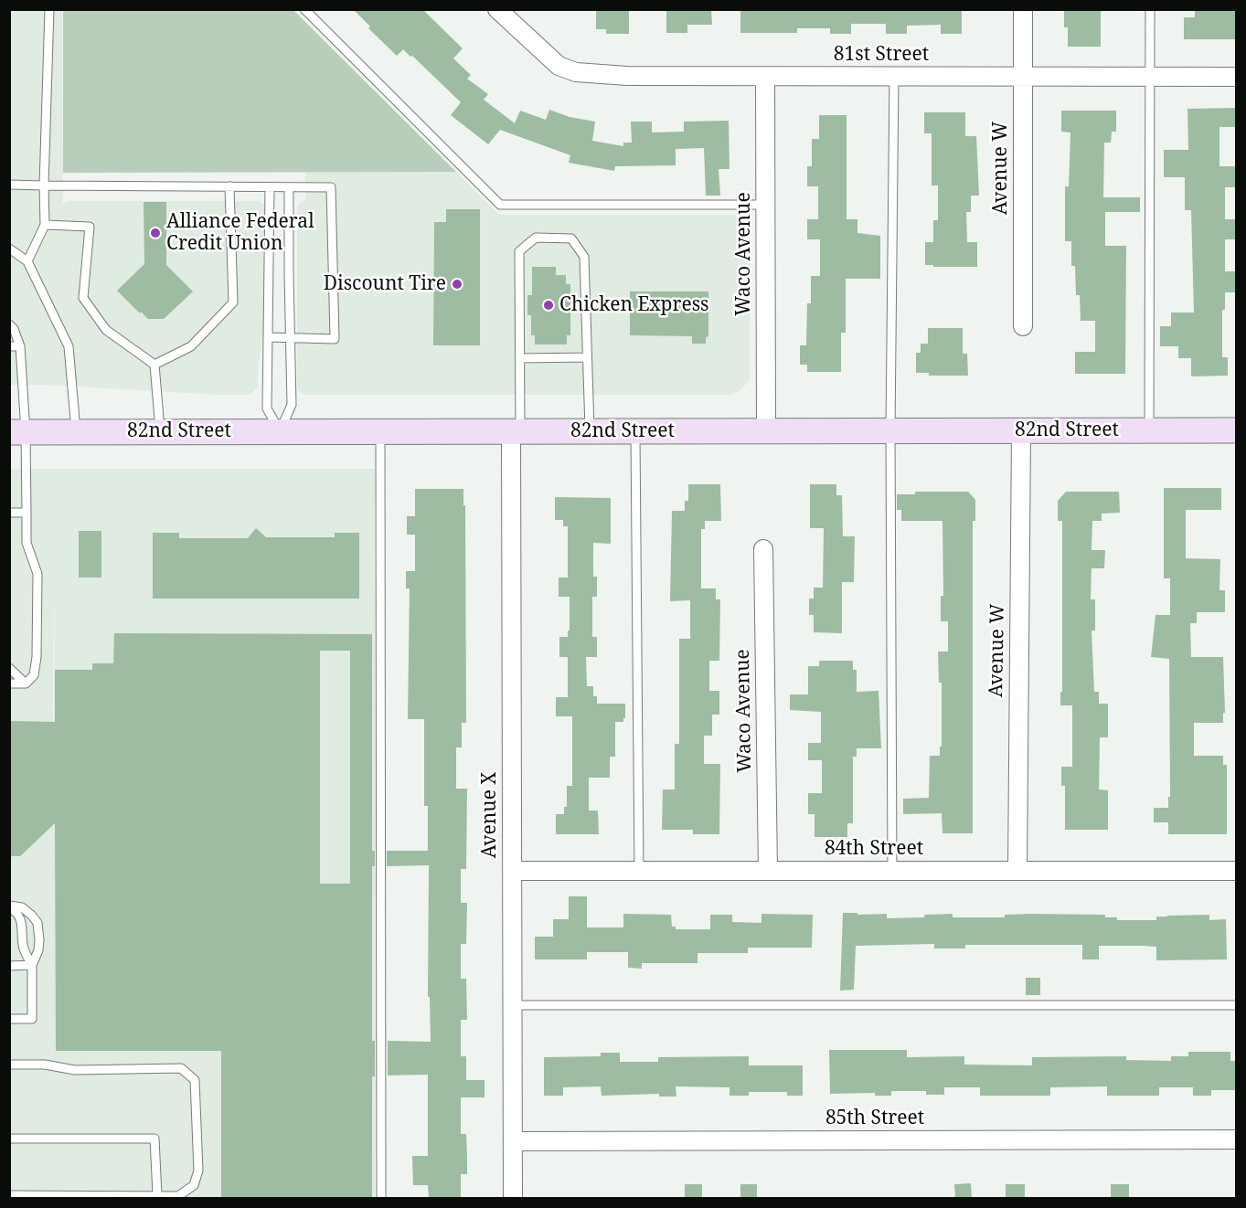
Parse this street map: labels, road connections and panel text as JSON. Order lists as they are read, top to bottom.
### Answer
{
  "streets": {
    "main road": ["82nd Street"],
    "street": [
      "81st Street",
      "Avenue W",
      "Waco Avenue",
      "Avenue X",
      "84th Street",
      "85th Street"
    ]
  },
  "crossings": [
    ["81st Street", "Avenue W"],
    ["81st Street", "Waco Avenue"],
    ["Avenue W", "82nd Street"],
    ["Avenue W", "84th Street"],
    ["Waco Avenue", "82nd Street"],
    ["Waco Avenue", "84th Street"],
    ["82nd Street", "Avenue X"],
    ["Avenue X", "84th Street"],
    ["Avenue X", "85th Street"]
  ],
  "places": ["Alliance Federal Credit Union", "Discount Tire", "Chicken Express"]
}
